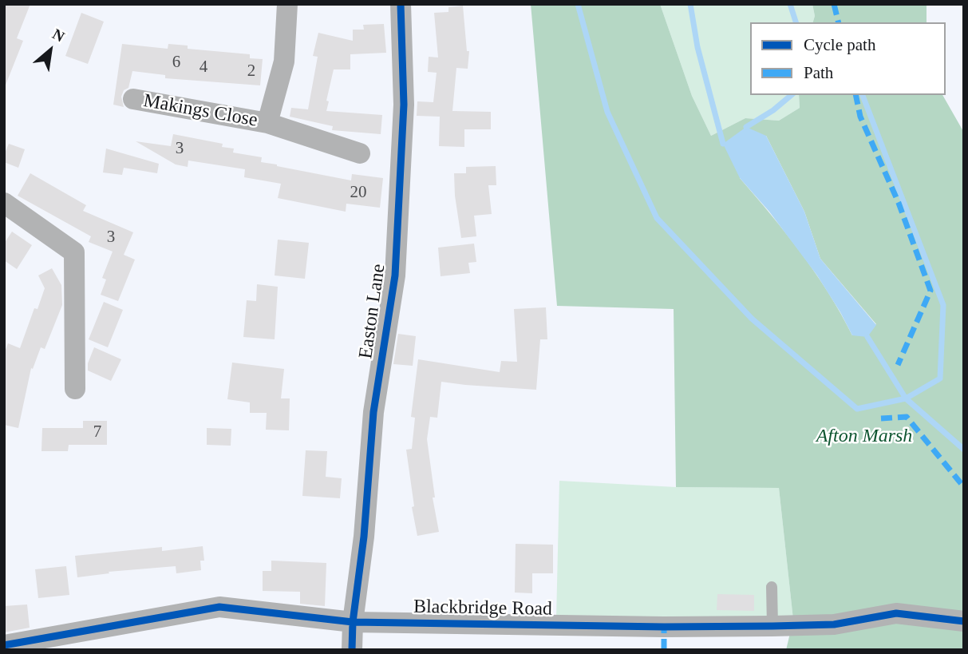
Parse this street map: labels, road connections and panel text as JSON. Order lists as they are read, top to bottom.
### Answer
{
  "streets": {
    "street": ["Makings Close", "Easton Lane", "Blackbridge Road"]
  },
  "crossings": [
    ["Easton Lane", "Blackbridge Road"]
  ],
  "parks": ["Afton Marsh"],
  "house_numbers": [
    "6",
    "4",
    "2",
    "3",
    "20",
    "3",
    "7"
  ],
  "legend": ["Cycle path", "Path"],
  "north": "top right"
}
